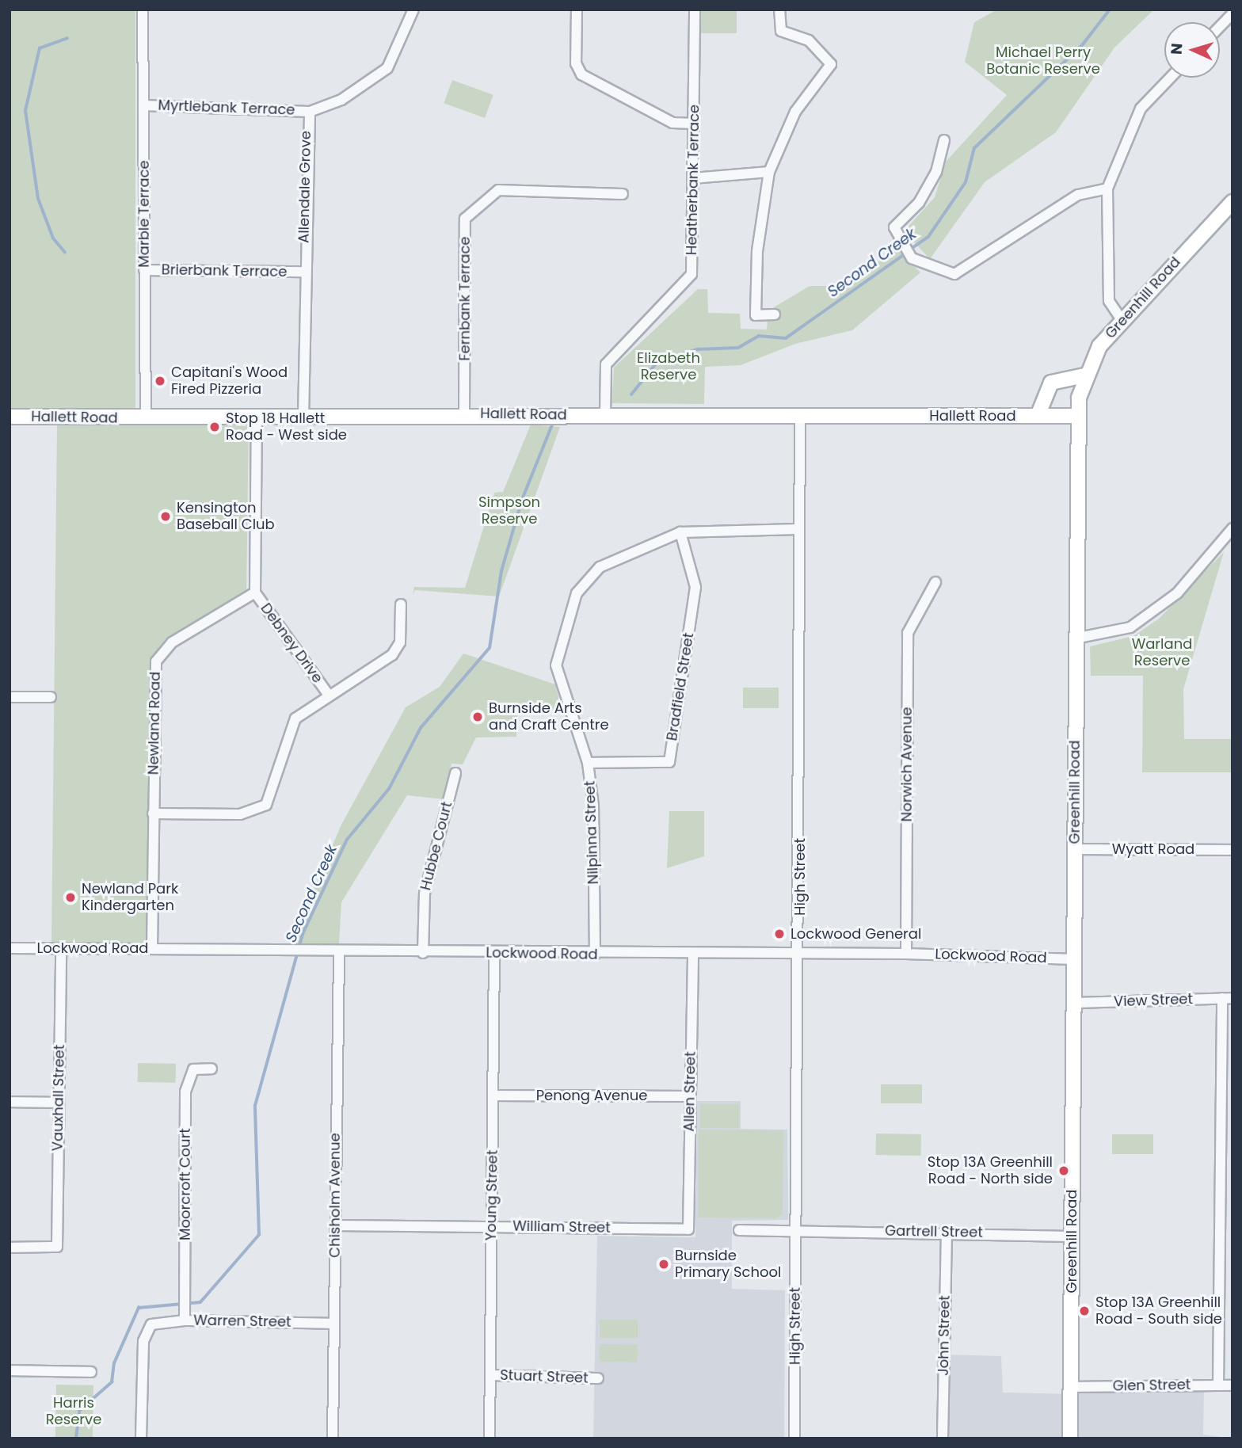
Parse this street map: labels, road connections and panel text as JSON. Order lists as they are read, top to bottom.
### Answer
{
  "streets": {
    "main road": ["Greenhill Road", "Hallett Road"],
    "street": [
      "Myrtlebank Terrace",
      "Heatherbank Terrace",
      "Allendale Grove",
      "Marble Terrace",
      "Brierbank Terrace",
      "Fernbank Terrace",
      "Debney Drive",
      "Bradfield Street",
      "Newland Road",
      "Norwich Avenue",
      "Nilpinna Street",
      "Hubbe Court",
      "Wyatt Road",
      "High Street",
      "Lockwood Road",
      "View Street",
      "Allen Street",
      "Penong Avenue",
      "Vauxhall Street",
      "Moorcroft Court",
      "Chisholm Avenue",
      "Young Street",
      "William Street",
      "Gartrell Street",
      "Warren Street",
      "John Street",
      "Stuart Street",
      "Glen Street"
    ]
  },
  "crossings": [
    ["Myrtlebank Terrace", "Allendale Grove"],
    ["Myrtlebank Terrace", "Marble Terrace"],
    ["Heatherbank Terrace", "Hallett Road"],
    ["Allendale Grove", "Brierbank Terrace"],
    ["Allendale Grove", "Hallett Road"],
    ["Marble Terrace", "Brierbank Terrace"],
    ["Marble Terrace", "Hallett Road"],
    ["Greenhill Road", "Hallett Road"],
    ["Greenhill Road", "Wyatt Road"],
    ["Greenhill Road", "Lockwood Road"],
    ["Greenhill Road", "View Street"],
    ["Greenhill Road", "Gartrell Street"],
    ["Greenhill Road", "Glen Street"],
    ["Fernbank Terrace", "Hallett Road"],
    ["Hallett Road", "High Street"],
    ["Debney Drive", "Newland Road"],
    ["Bradfield Street", "Nilpinna Street"],
    ["Newland Road", "Lockwood Road"],
    ["Norwich Avenue", "Lockwood Road"],
    ["Nilpinna Street", "High Street"],
    ["Nilpinna Street", "Lockwood Road"],
    ["Hubbe Court", "Lockwood Road"],
    ["High Street", "Lockwood Road"],
    ["High Street", "Gartrell Street"],
    ["Lockwood Road", "Allen Street"],
    ["Lockwood Road", "Vauxhall Street"],
    ["Lockwood Road", "Chisholm Avenue"],
    ["Lockwood Road", "Young Street"],
    ["Allen Street", "Penong Avenue"],
    ["Allen Street", "William Street"],
    ["Penong Avenue", "Young Street"],
    ["Moorcroft Court", "Warren Street"],
    ["Chisholm Avenue", "William Street"],
    ["Chisholm Avenue", "Warren Street"],
    ["Young Street", "William Street"],
    ["Young Street", "Stuart Street"],
    ["Gartrell Street", "John Street"]
  ],
  "water": ["Second Creek"],
  "parks": [
    "Michael Perry Botanic Reserve",
    "Elizabeth Reserve",
    "Simpson Reserve",
    "Warland Reserve",
    "Harris Reserve"
  ],
  "places": [
    "Capitani's Wood Fired Pizzeria",
    "Stop 18 Hallett Road - West side",
    "Kensington Baseball Club",
    "Burnside Arts and Craft Centre",
    "Newland Park Kindergarten",
    "Lockwood General",
    "Stop 13A Greenhill Road - North side",
    "Burnside Primary School",
    "Stop 13A Greenhill Road - South side"
  ],
  "north": "left"
}
